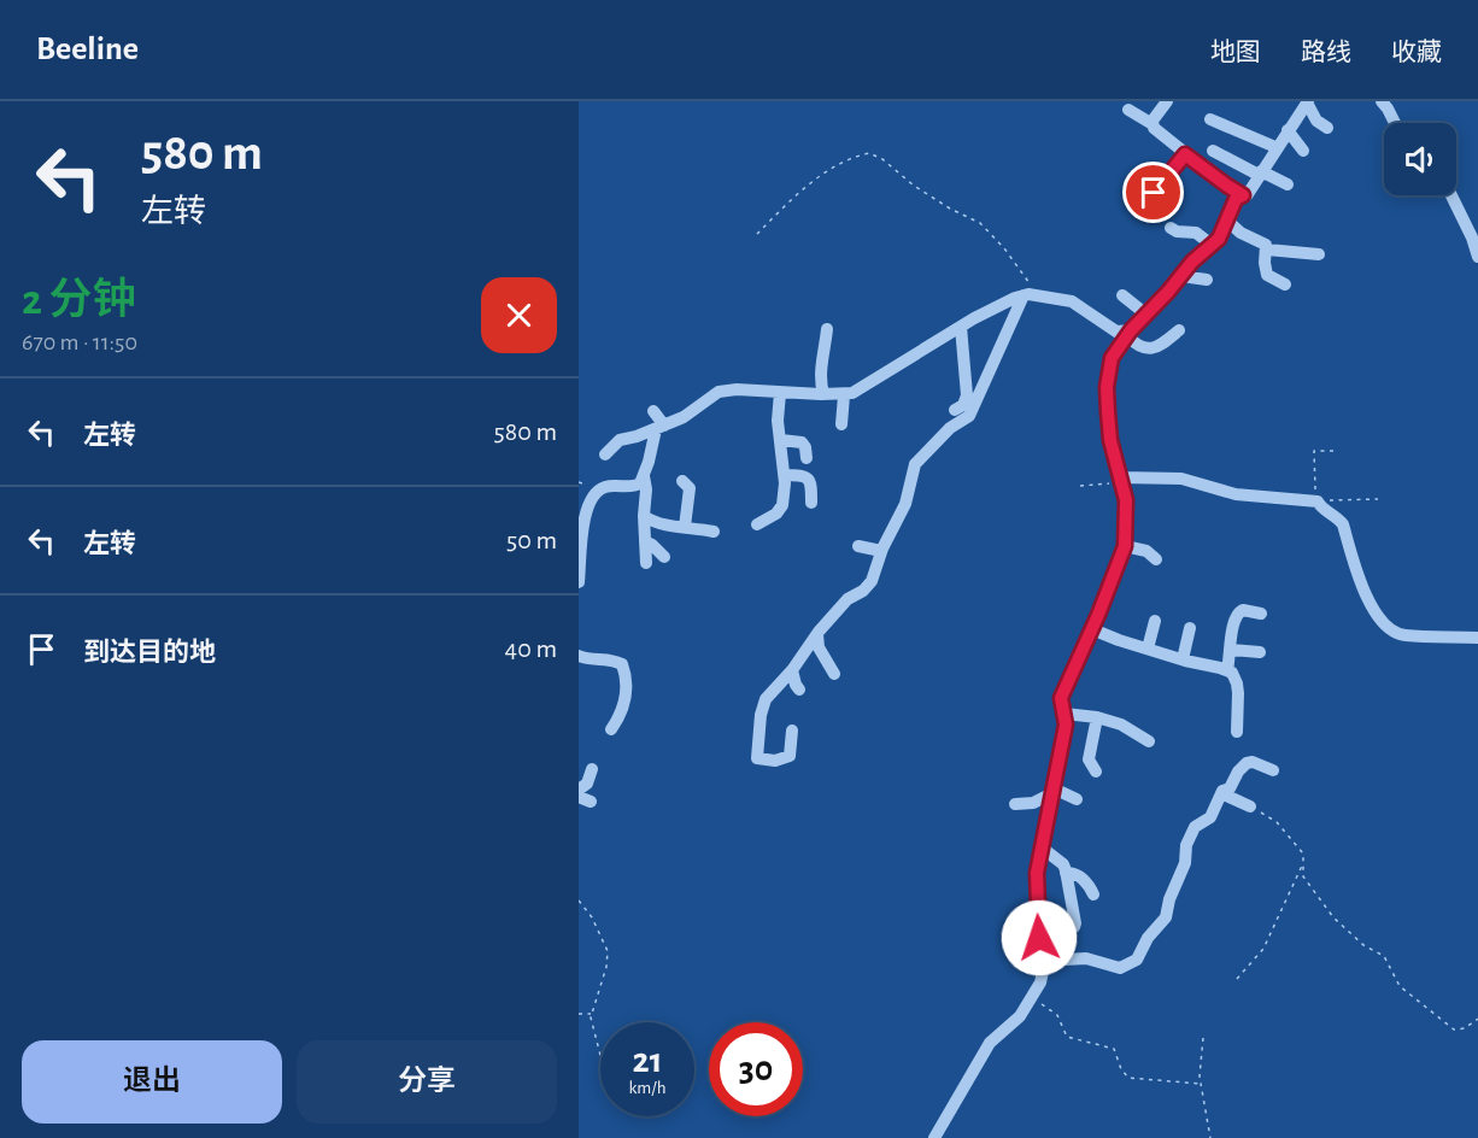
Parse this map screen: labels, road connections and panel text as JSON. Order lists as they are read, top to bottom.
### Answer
{
  "page": {
    "header": "Beeline",
    "nav": ["地图", "路线", "收藏"],
    "turn": ["580 m", "左转"],
    "heading": ["2 分钟", "670 m · 11:50"],
    "list": [
      {
        "name": "左转",
        "value": "580 m"
      },
      {
        "name": "左转",
        "value": "50 m"
      },
      {
        "name": "到达目的地",
        "value": "40 m"
      }
    ],
    "speed": "21 km/h",
    "limit": "30",
    "buttons": ["退出", "分享"]
  }
}
